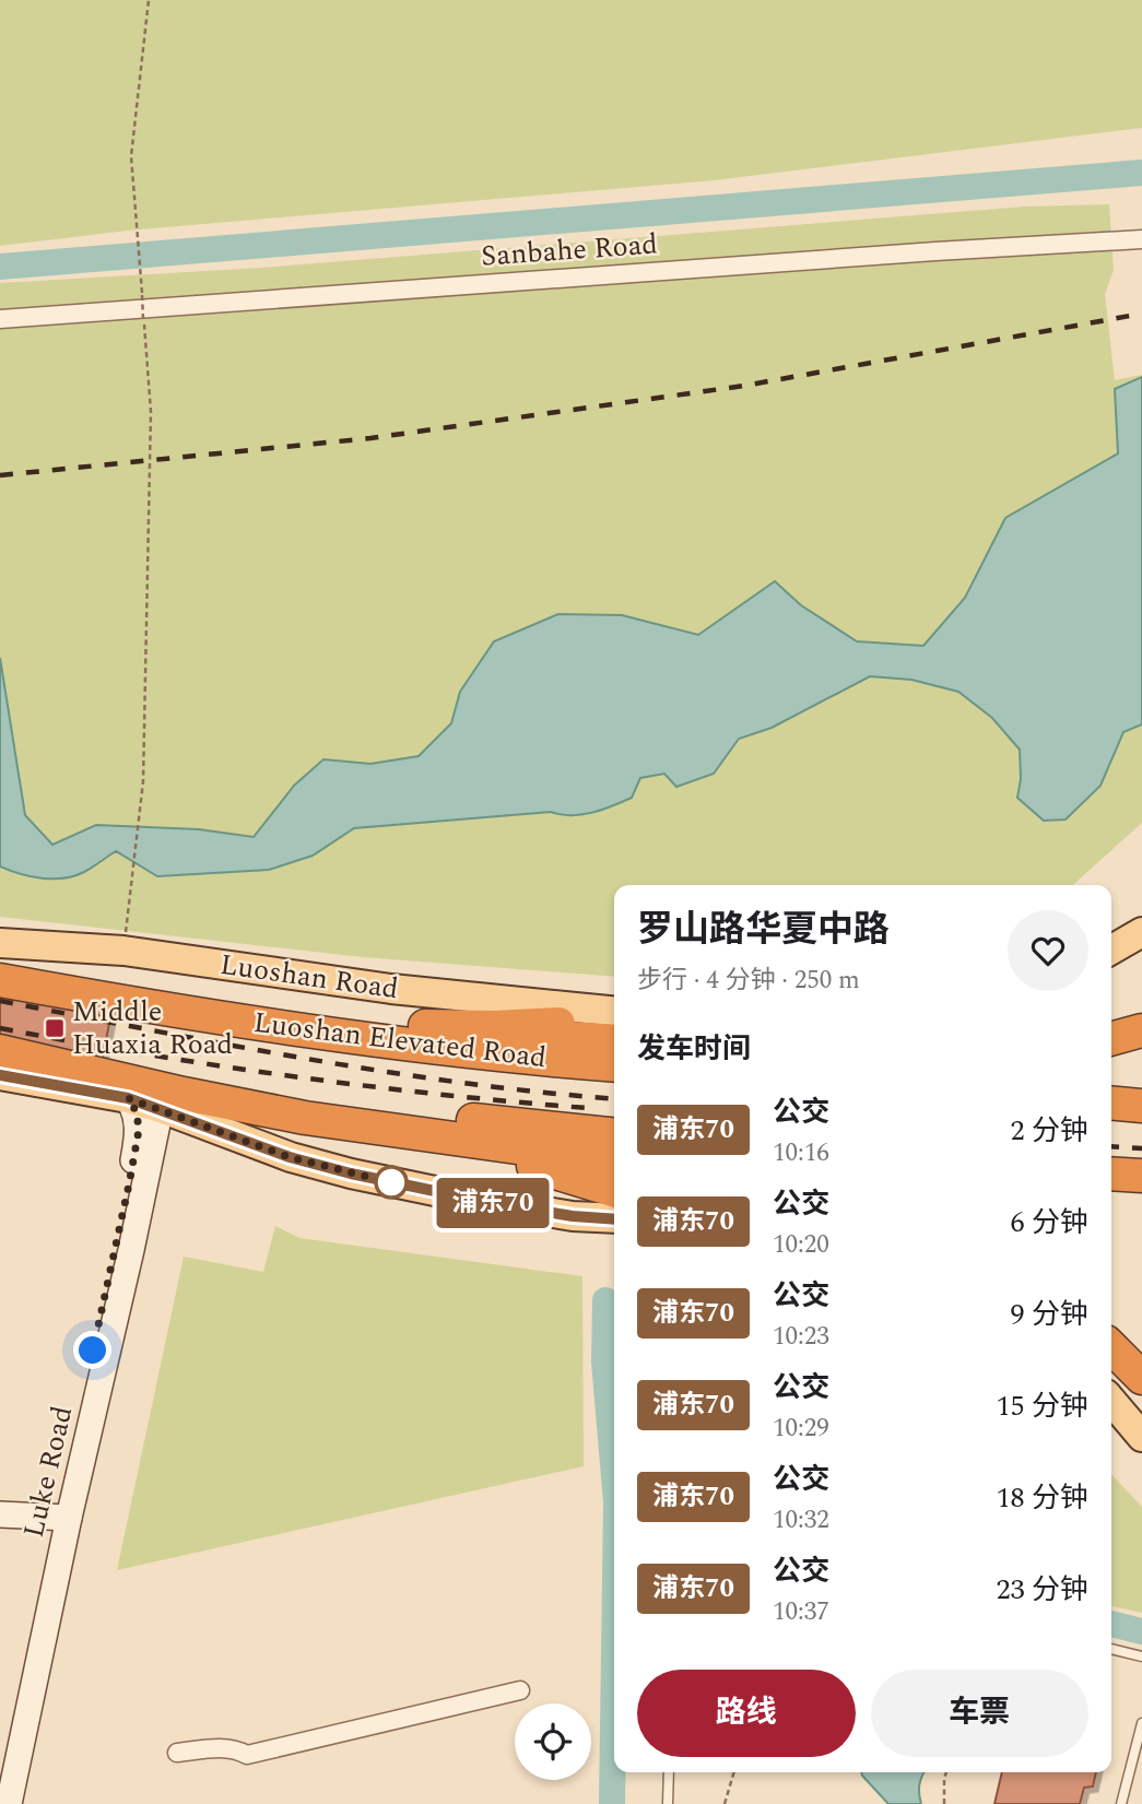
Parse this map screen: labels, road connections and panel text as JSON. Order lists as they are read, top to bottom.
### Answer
{
  "streets": {
    "highway": ["Luoshan Elevated Road"],
    "main road": ["Luoshan Road"],
    "street": ["Sanbahe Road", "Luke Road"]
  },
  "places": {
    "transit": ["Middle Huaxia Road"]
  },
  "lines": ["bus line 浦东70"],
  "page": {
    "on_map": "浦东70",
    "heading": [
      ["罗山路华夏中路", "步行 · 4 分钟 · 250 m"],
      "发车时间"
    ],
    "list": [
      {
        "mark": "浦东70",
        "name": "公交",
        "note": "10:16",
        "value": "2 分钟"
      },
      {
        "mark": "浦东70",
        "name": "公交",
        "note": "10:20",
        "value": "6 分钟"
      },
      {
        "mark": "浦东70",
        "name": "公交",
        "note": "10:23",
        "value": "9 分钟"
      },
      {
        "mark": "浦东70",
        "name": "公交",
        "note": "10:29",
        "value": "15 分钟"
      },
      {
        "mark": "浦东70",
        "name": "公交",
        "note": "10:32",
        "value": "18 分钟"
      },
      {
        "mark": "浦东70",
        "name": "公交",
        "note": "10:37",
        "value": "23 分钟"
      }
    ],
    "buttons": ["路线", "车票"]
  }
}
